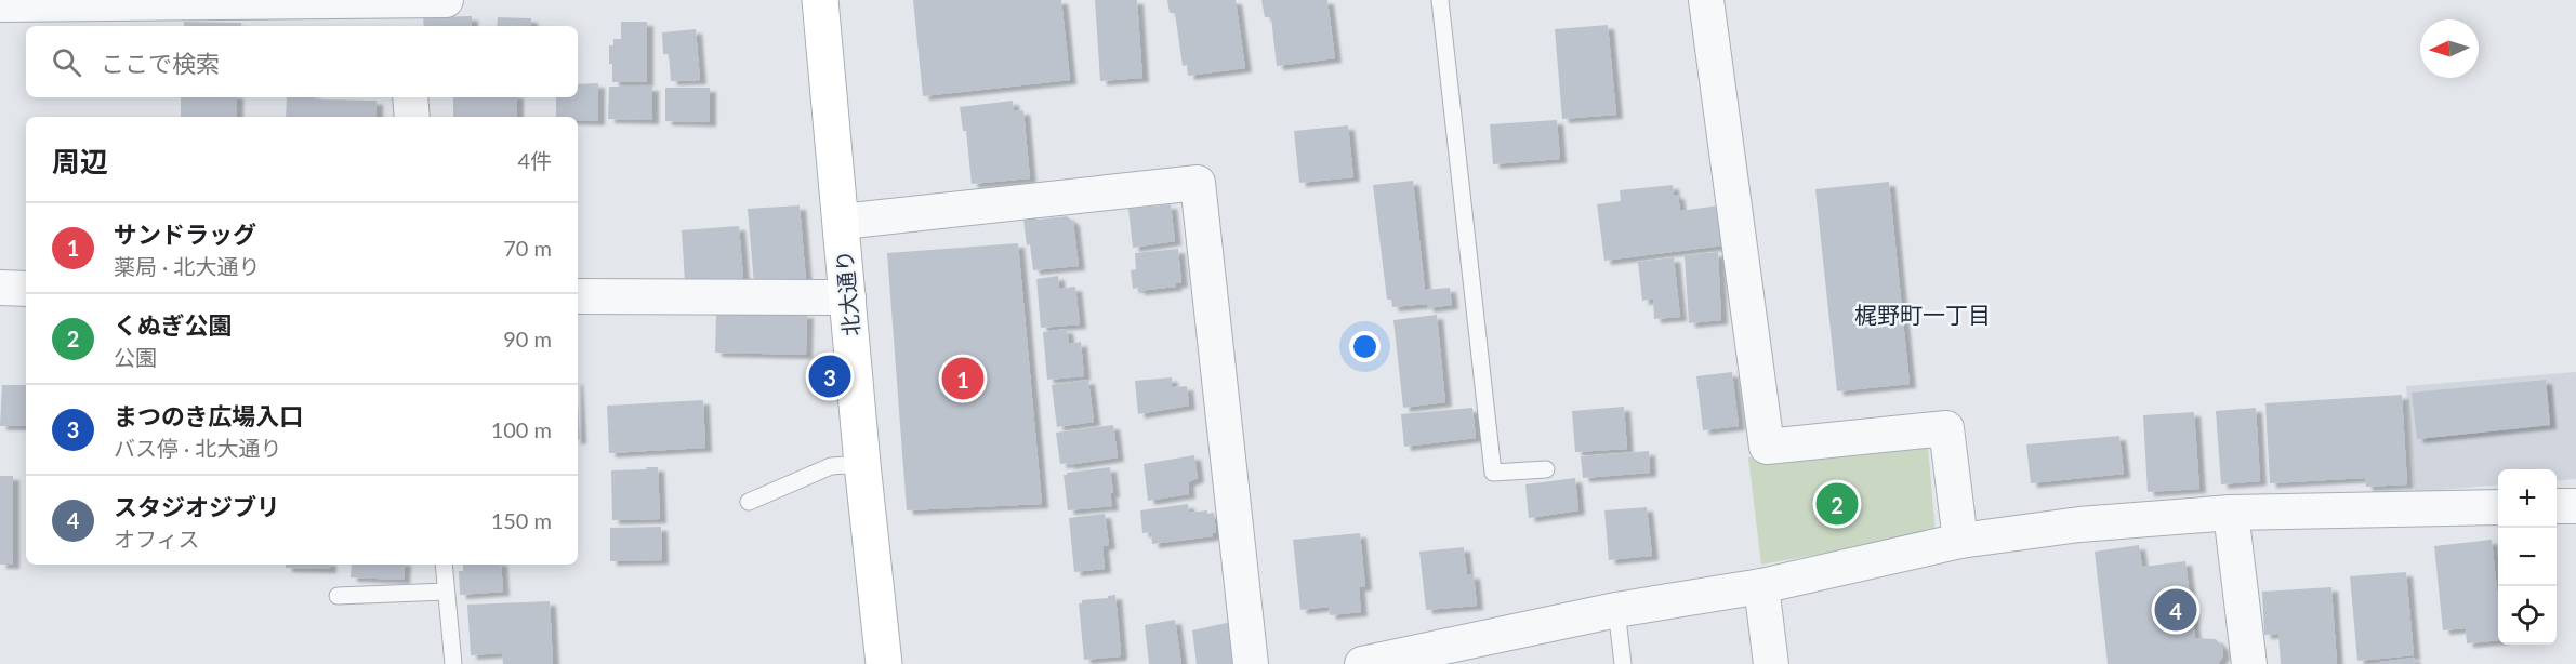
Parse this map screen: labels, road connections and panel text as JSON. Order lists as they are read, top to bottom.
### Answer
{
  "streets": {
    "street": ["北大通り"]
  },
  "districts": ["梶野町一丁目"],
  "north": "left",
  "page": {
    "search": "ここで検索",
    "heading": ["周辺", "4件"],
    "list": [
      {
        "mark": "1",
        "name": "サンドラッグ",
        "note": "薬局 · 北大通り",
        "value": "70 m"
      },
      {
        "mark": "2",
        "name": "くぬぎ公園",
        "note": "公園",
        "value": "90 m"
      },
      {
        "mark": "3",
        "name": "まつのき広場入口",
        "note": "バス停 · 北大通り",
        "value": "100 m"
      },
      {
        "mark": "4",
        "name": "スタジオジブリ",
        "note": "オフィス",
        "value": "150 m"
      }
    ],
    "pins": [
      "3",
      "1",
      "2",
      "4"
    ],
    "map_buttons": ["+", "−"]
  }
}
